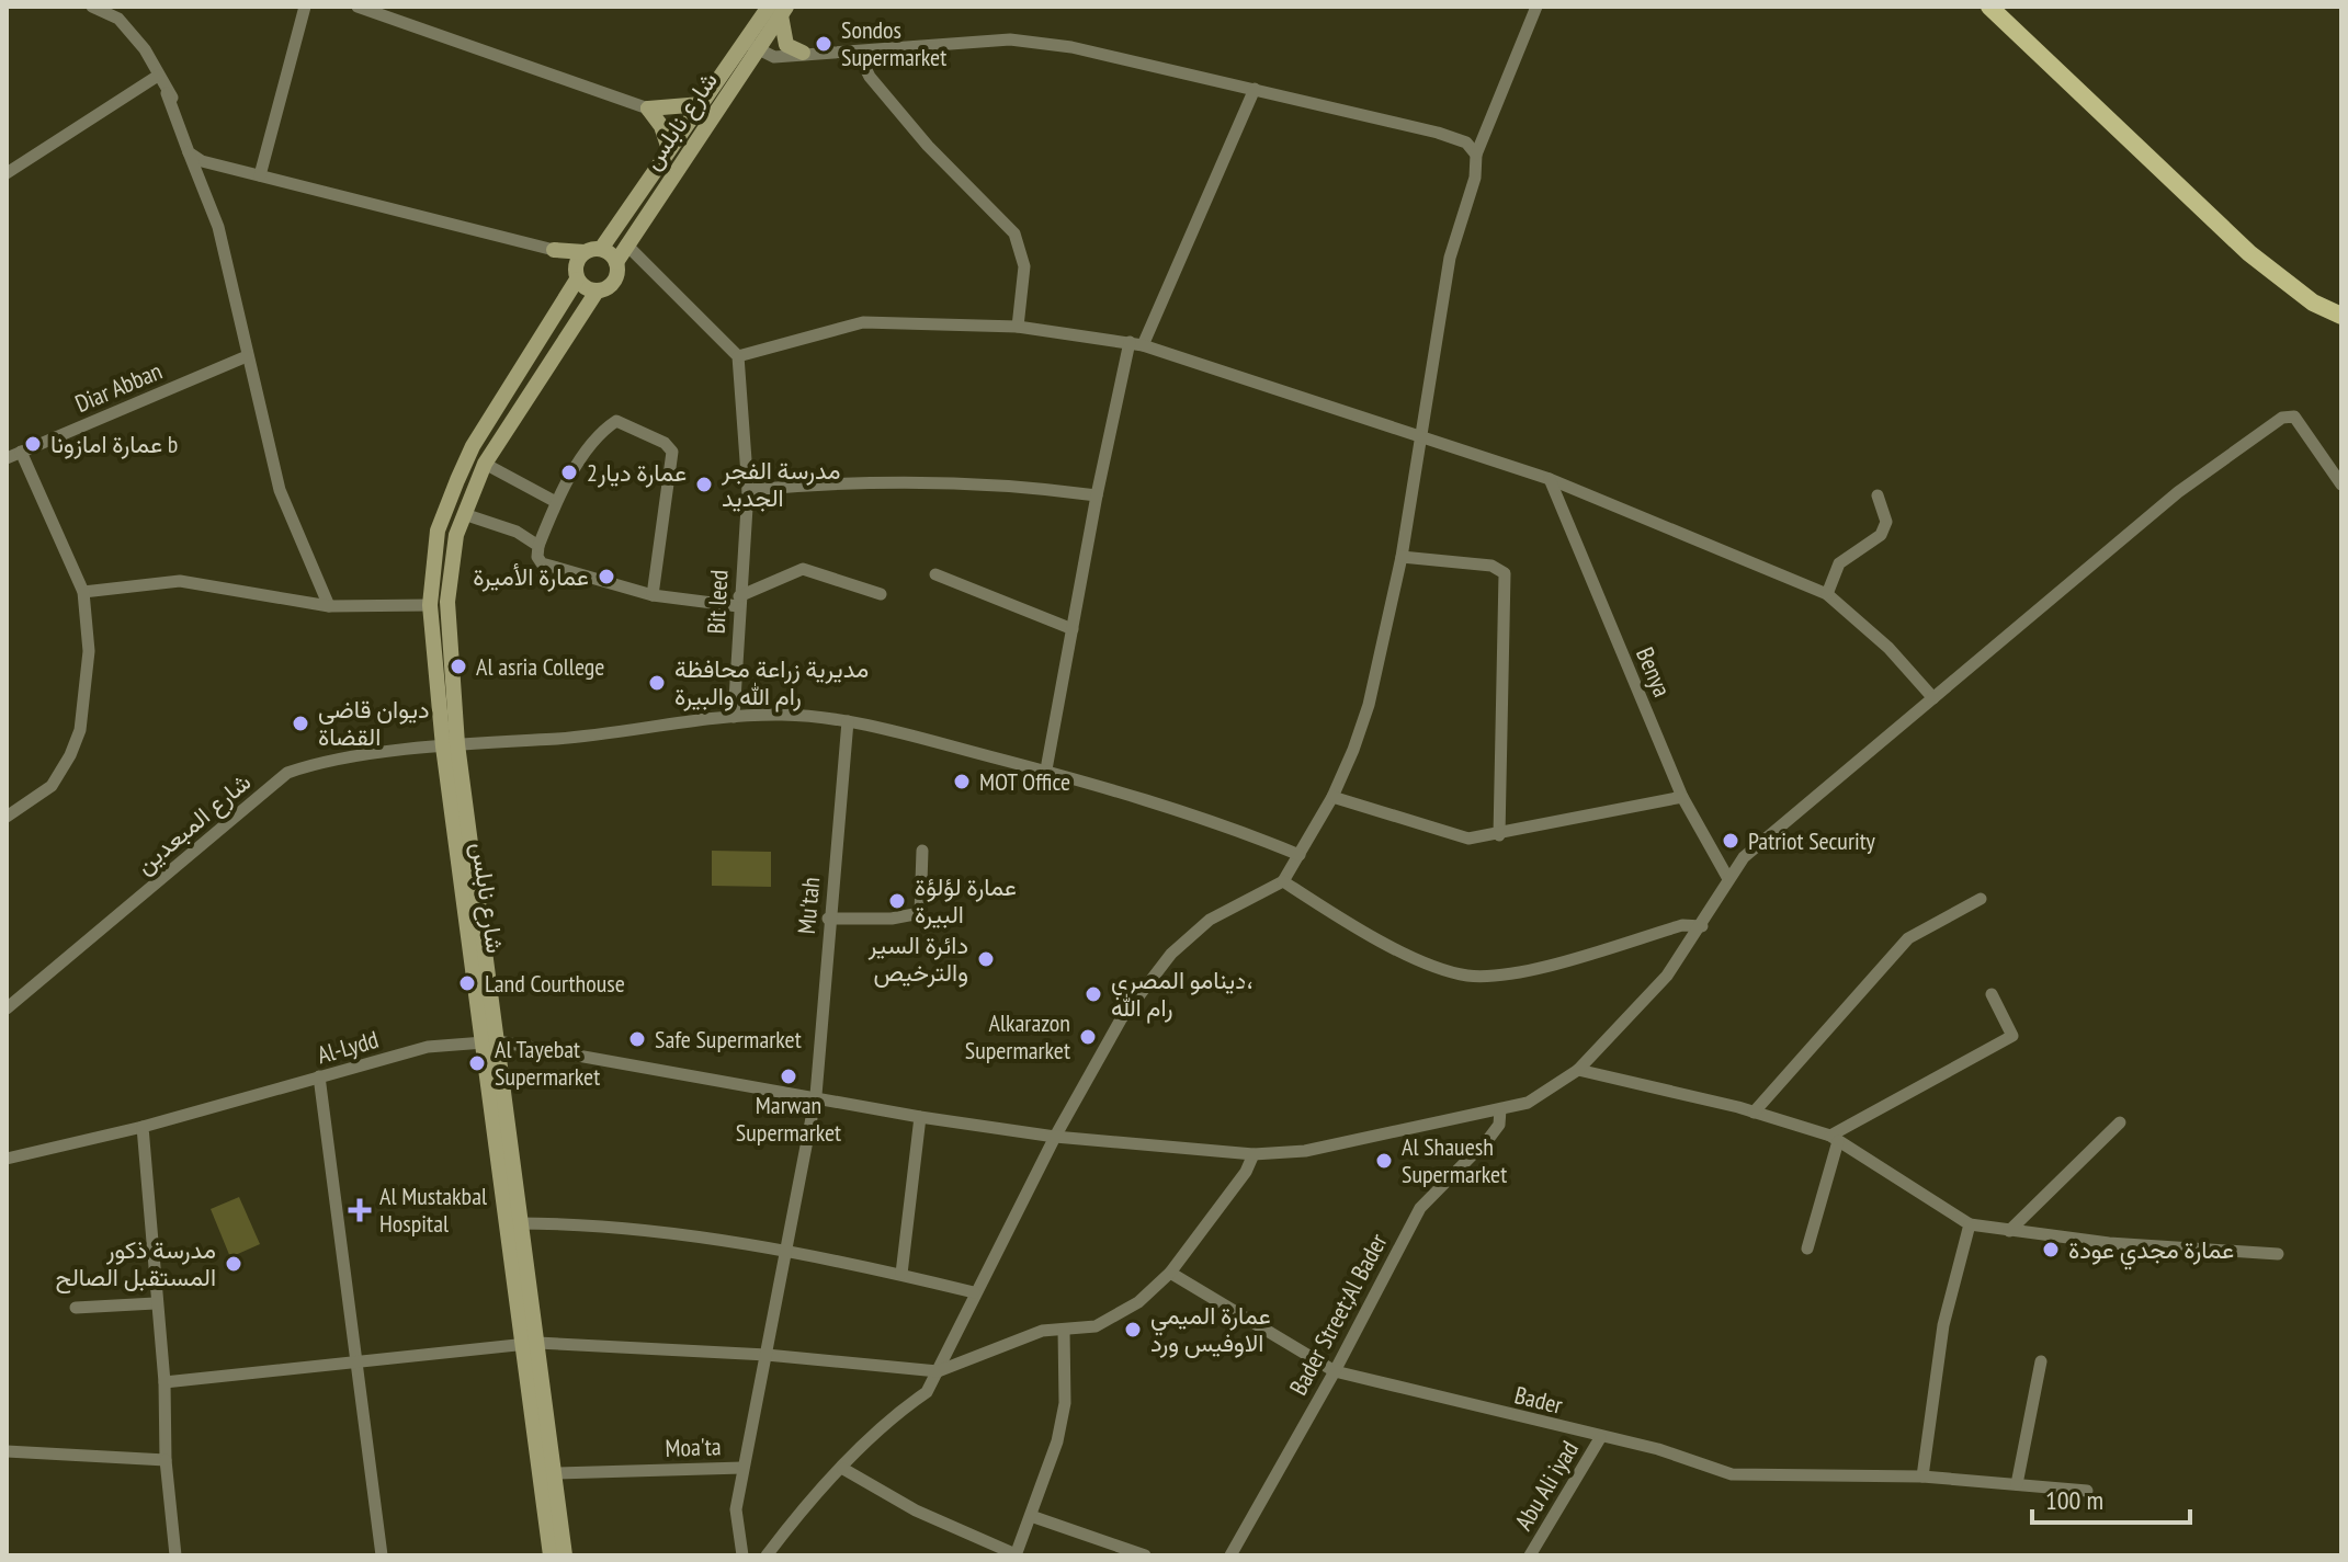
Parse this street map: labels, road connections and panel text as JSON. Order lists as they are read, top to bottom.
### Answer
{
  "streets": {
    "main road": ["شارع نابلس"],
    "street": [
      "Diar Abban",
      "Bit leed",
      "Benya",
      "شارع المبعدين",
      "Mu'tah",
      "Al-Lydd",
      "Bader Street;Al Bader",
      "Bader",
      "Moa'ta",
      "Abu Ali iyad"
    ]
  },
  "crossings": [
    ["شارع نابلس", "شارع المبعدين"],
    ["شارع نابلس", "Al-Lydd"],
    ["شارع نابلس", "Moa'ta"],
    ["Bit leed", "شارع المبعدين"],
    ["Benya", "Al-Lydd"],
    ["شارع المبعدين", "Mu'tah"],
    ["Mu'tah", "Al-Lydd"],
    ["Mu'tah", "Moa'ta"],
    ["Al-Lydd", "Bader Street;Al Bader"],
    ["Bader Street;Al Bader", "Bader"],
    ["Bader", "Abu Ali iyad"]
  ],
  "places": {
    "other": [
      "Sondos Supermarket",
      "عمارة امازونا b",
      "عمارة ديار2",
      "مدرسة الفجر الجديد",
      "عمارة الأميرة",
      "Al asria College",
      "مديرية زراعة محافظة رام الله والبيرة",
      "ديوان قاضي القضاة",
      "MOT Office",
      "Patriot Security",
      "عمارة لؤلؤة البيرة",
      "دائرة السير والترخيص",
      "Land Courthouse",
      "دينامو المصري، رام الله",
      "Alkarazon Supermarket",
      "Safe Supermarket",
      "Al Tayebat Supermarket",
      "Marwan Supermarket",
      "Al Shauesh Supermarket",
      "عمارة مجدي عودة",
      "مدرسة ذكور المستقبل الصالح",
      "عمارة الميمي الاوفيس ورد"
    ],
    "health": ["Al Mustakbal Hospital"]
  },
  "scale_bar": "100 m"
}
